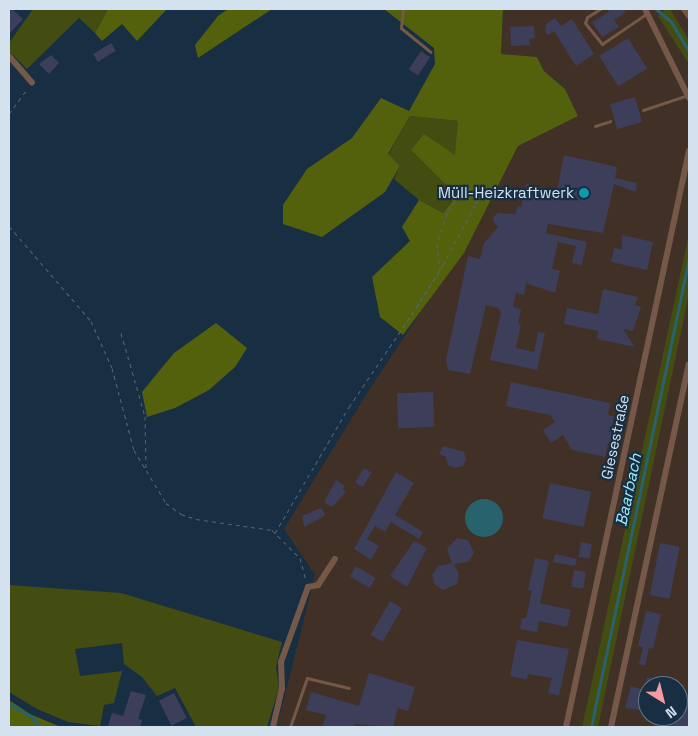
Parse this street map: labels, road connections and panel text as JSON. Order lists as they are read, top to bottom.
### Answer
{
  "streets": {
    "street": ["Giesestraße"]
  },
  "water": ["Baarbach"],
  "places": ["Müll-Heizkraftwerk"],
  "north": "bottom right"
}
